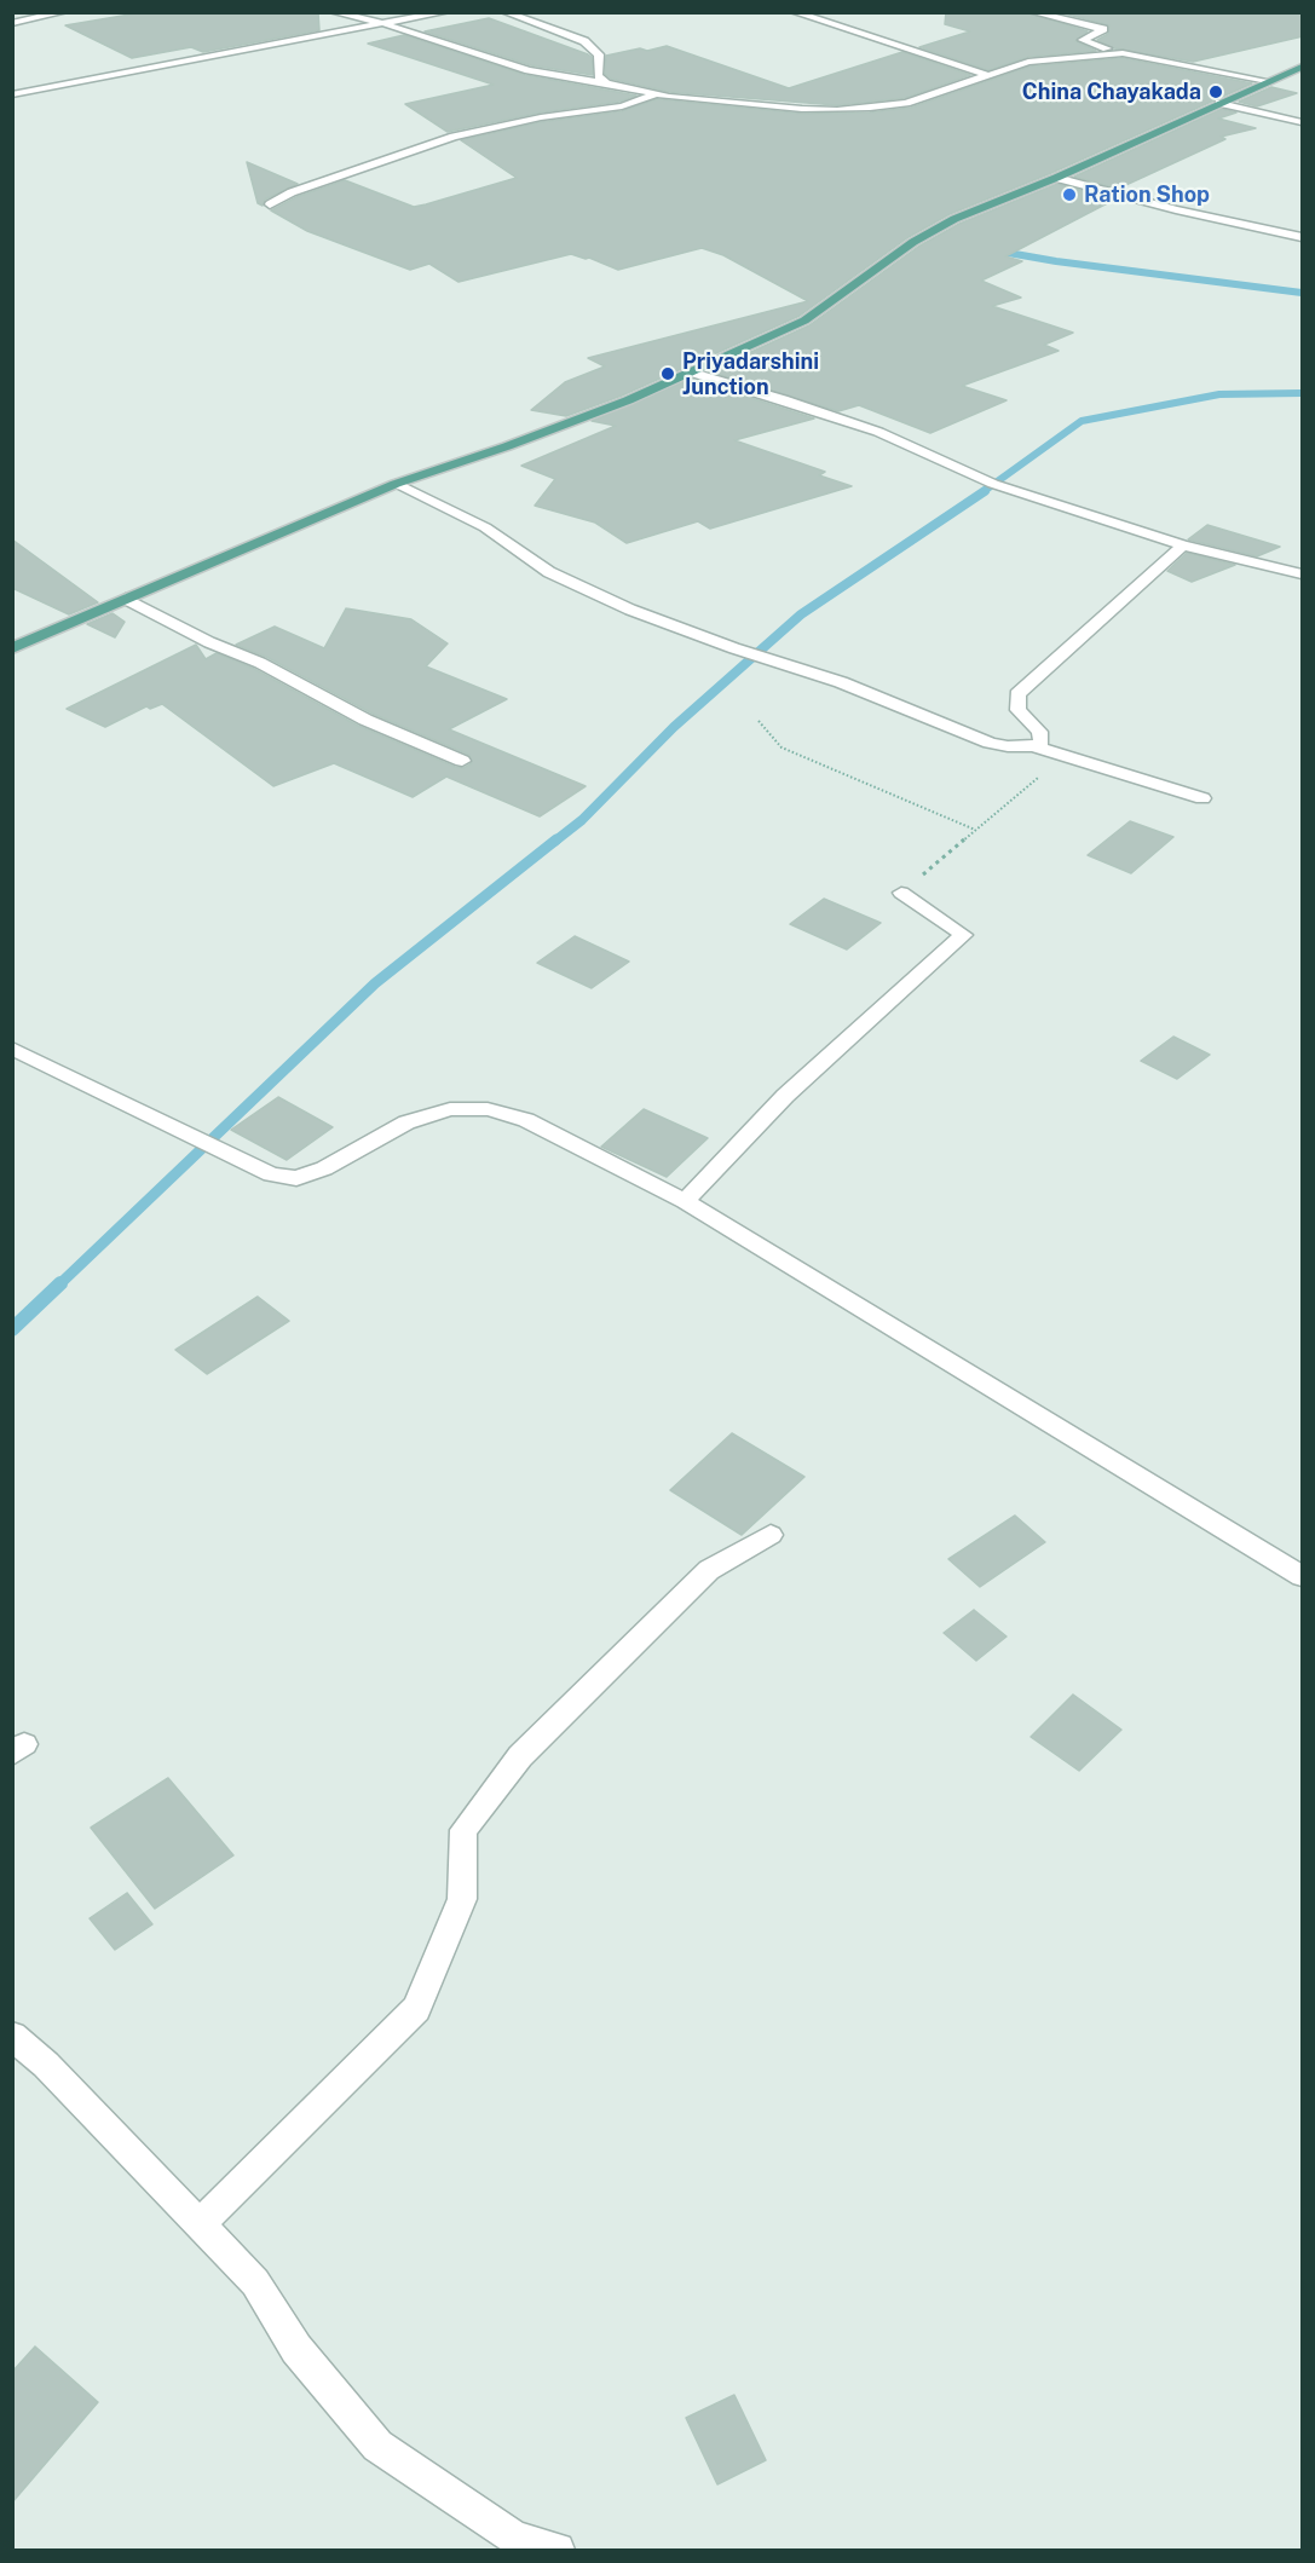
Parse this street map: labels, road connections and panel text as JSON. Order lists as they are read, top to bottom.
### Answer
{
  "places": ["China Chayakada", "Ration Shop", "Priyadarshini Junction"]
}
